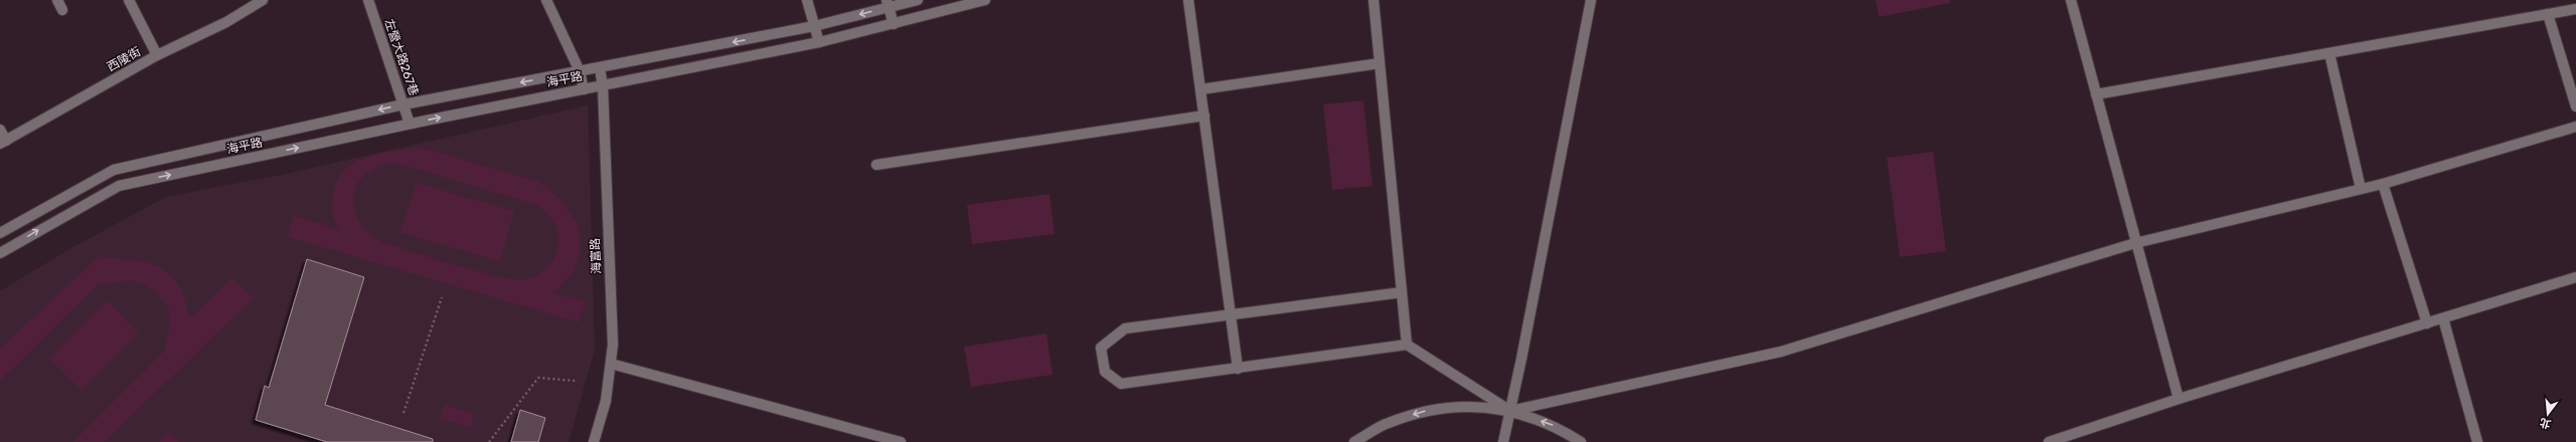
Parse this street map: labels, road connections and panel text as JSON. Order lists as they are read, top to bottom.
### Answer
{
  "streets": {
    "street": [
      "左營大路267巷",
      "西陵街",
      "海平路",
      "海富路"
    ]
  },
  "crossings": [
    ["左營大路267巷", "海平路"],
    ["海平路", "海富路"]
  ],
  "north": "bottom"
}
